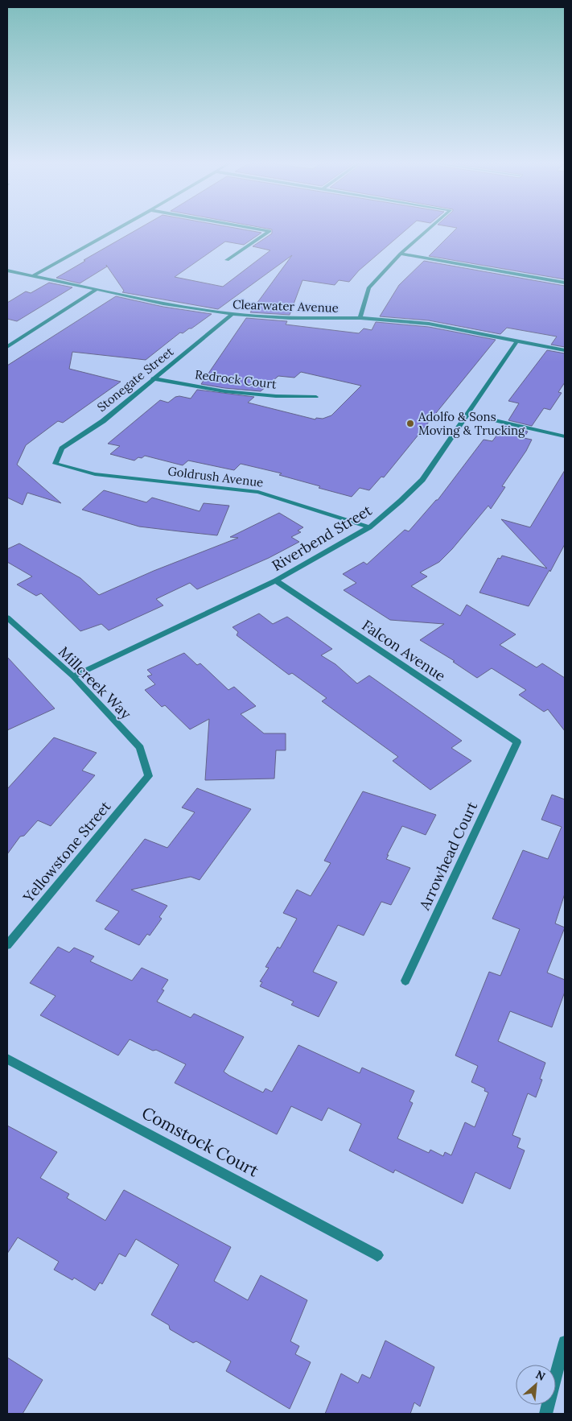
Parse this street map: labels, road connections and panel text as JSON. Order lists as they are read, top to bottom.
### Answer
{
  "streets": {
    "street": [
      "Clearwater Avenue",
      "Stonegate Street",
      "Redrock Court",
      "Goldrush Avenue",
      "Riverbend Street",
      "Falcon Avenue",
      "Millcreek Way",
      "Yellowstone Street",
      "Arrowhead Court",
      "Comstock Court"
    ]
  },
  "crossings": [
    ["Clearwater Avenue", "Stonegate Street"],
    ["Clearwater Avenue", "Riverbend Street"],
    ["Stonegate Street", "Redrock Court"],
    ["Stonegate Street", "Goldrush Avenue"],
    ["Goldrush Avenue", "Riverbend Street"],
    ["Riverbend Street", "Falcon Avenue"],
    ["Riverbend Street", "Millcreek Way"],
    ["Falcon Avenue", "Arrowhead Court"],
    ["Millcreek Way", "Yellowstone Street"]
  ],
  "places": ["Adolfo & Sons Moving & Trucking"],
  "north": "top right"
}
